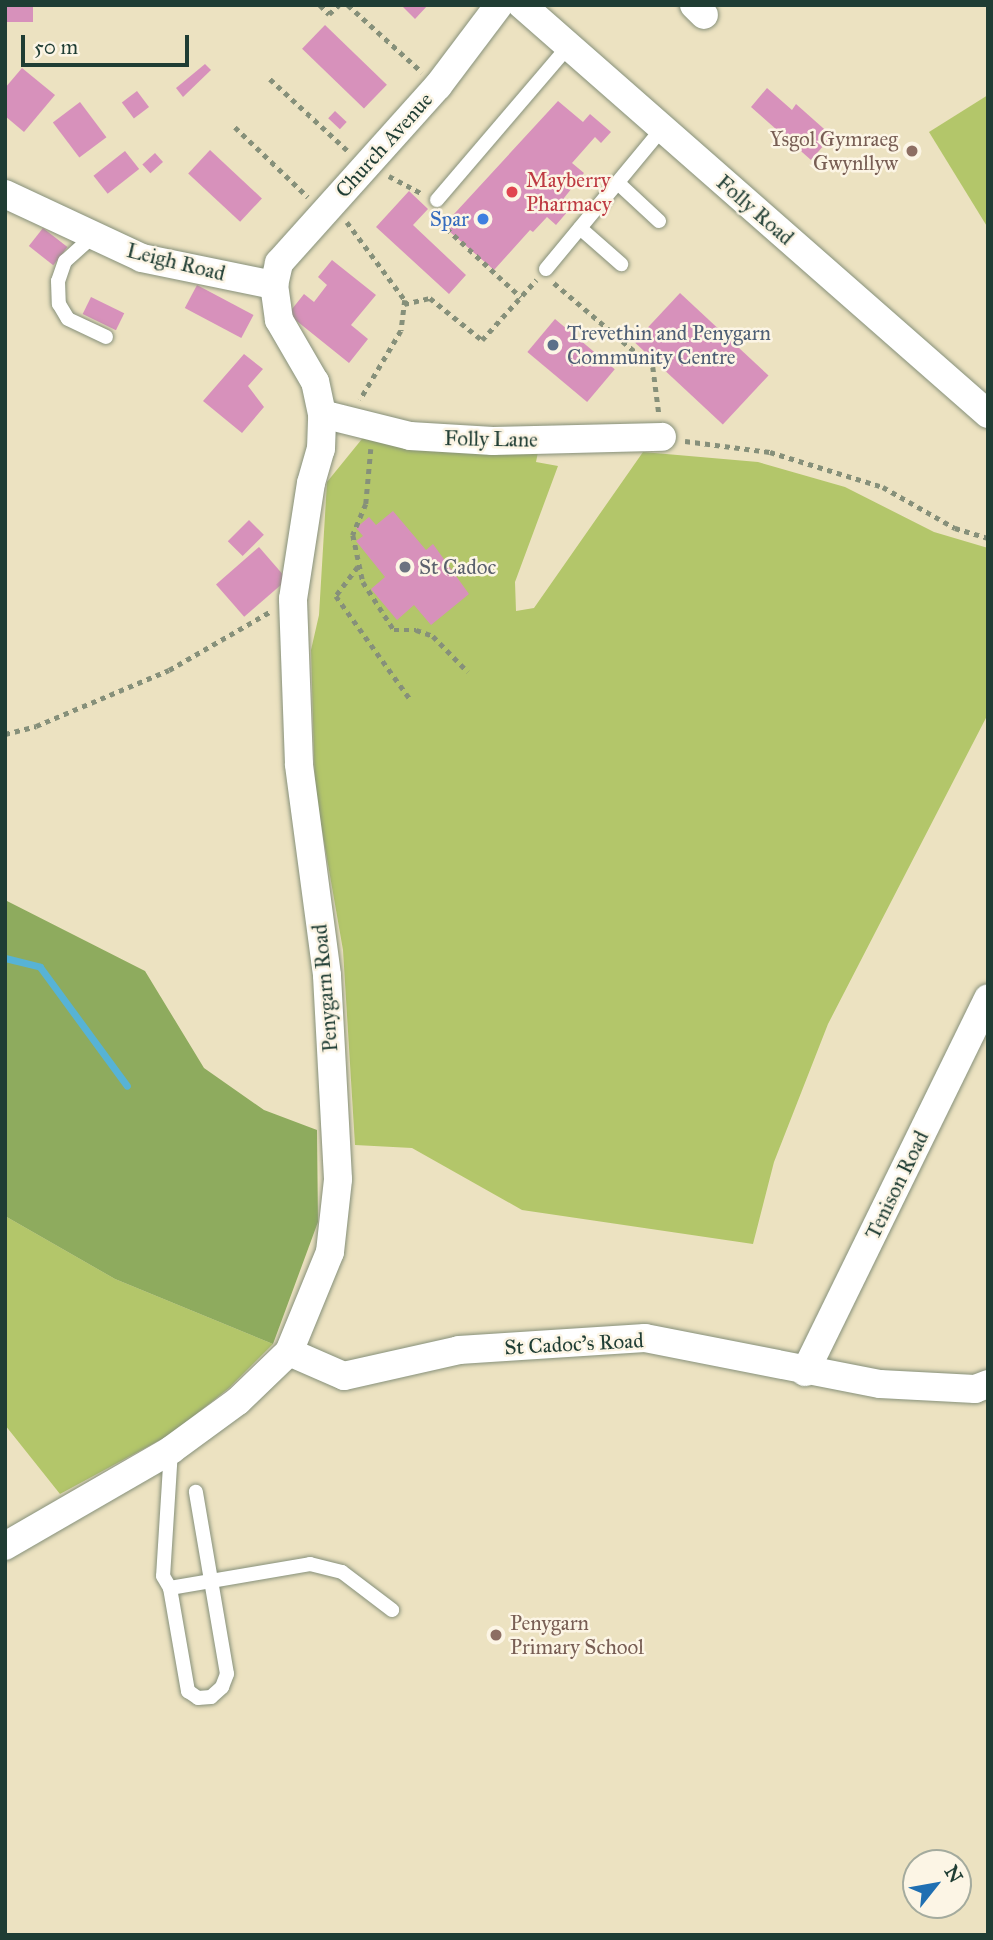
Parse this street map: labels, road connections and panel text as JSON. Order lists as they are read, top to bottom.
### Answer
{
  "streets": {
    "street": [
      "Church Avenue",
      "Folly Road",
      "Leigh Road",
      "Folly Lane",
      "Penygarn Road",
      "Tenison Road",
      "St Cadoc's Road"
    ]
  },
  "crossings": [
    ["Church Avenue", "Leigh Road"],
    ["Church Avenue", "Penygarn Road"],
    ["Leigh Road", "Penygarn Road"],
    ["Folly Lane", "Penygarn Road"],
    ["Penygarn Road", "St Cadoc's Road"],
    ["Tenison Road", "St Cadoc's Road"]
  ],
  "places": [
    "Ysgol Gymraeg Gwynllyw",
    "Mayberry Pharmacy",
    "Spar",
    "Trevethin and Penygarn Community Centre",
    "St Cadoc",
    "Penygarn Primary School"
  ],
  "scale_bar": "50 m",
  "north": "top right"
}
